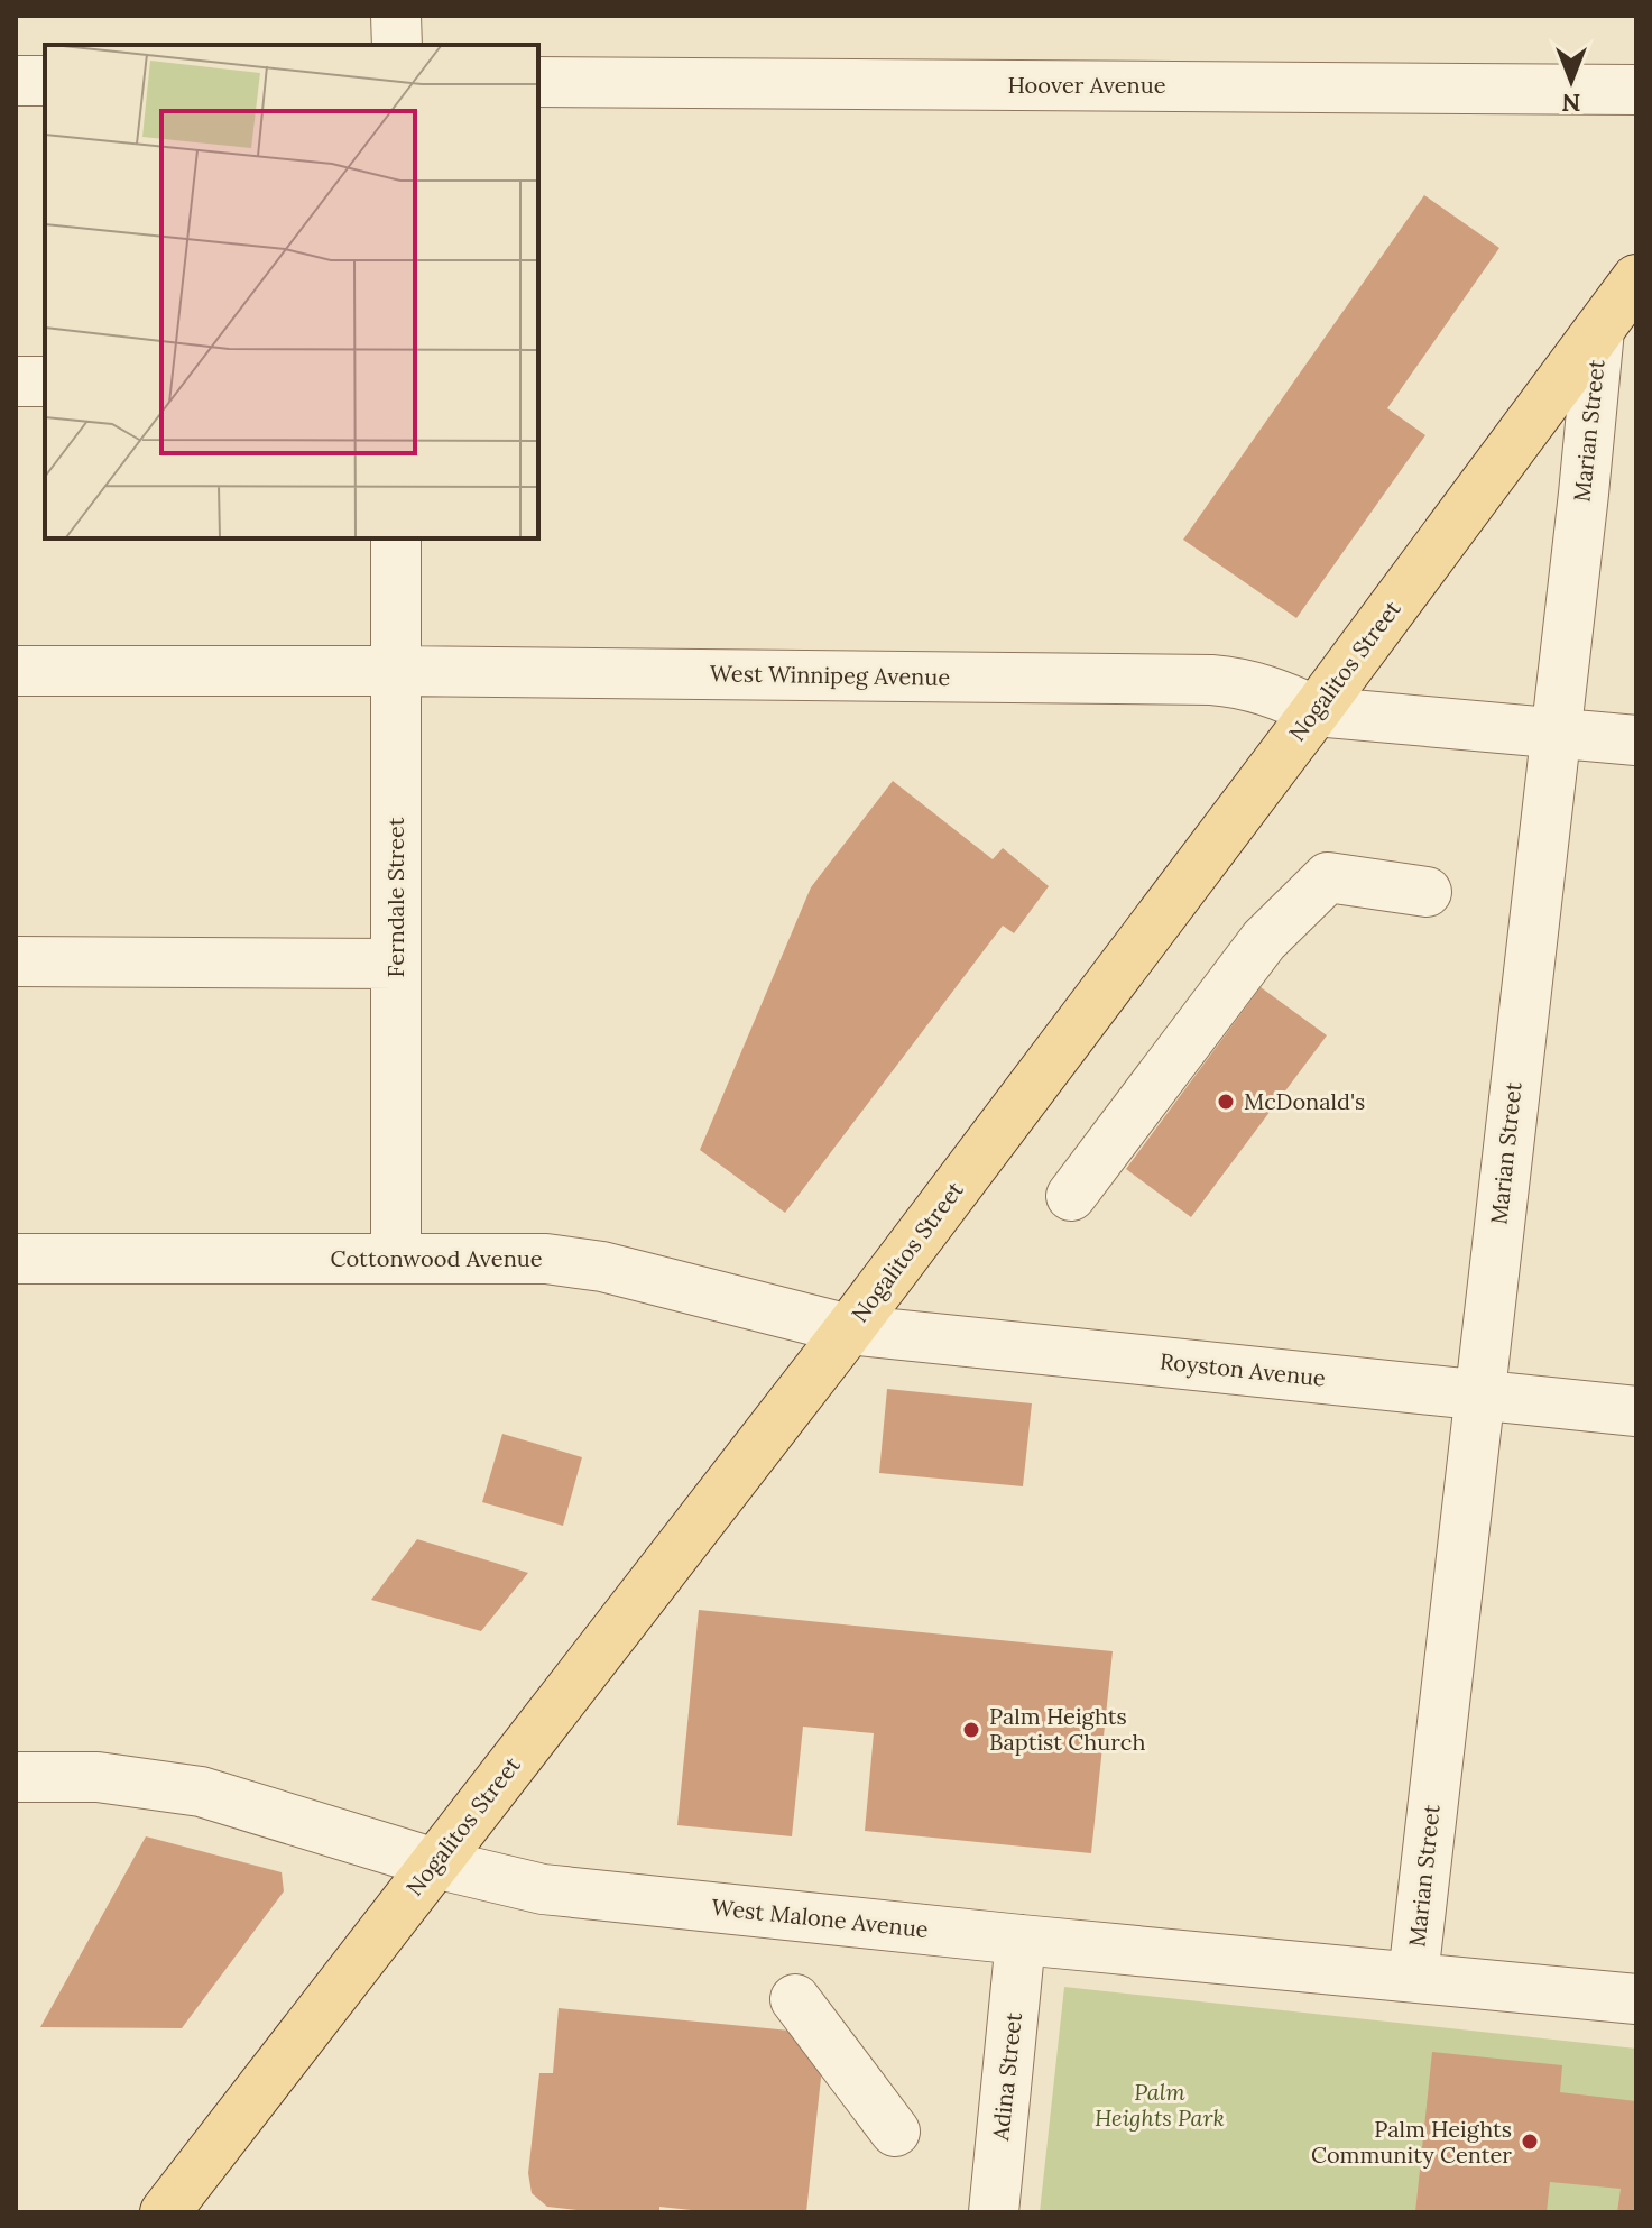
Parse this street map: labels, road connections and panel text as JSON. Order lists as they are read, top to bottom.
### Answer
{
  "streets": {
    "main road": ["Nogalitos Street"],
    "street": [
      "Hoover Avenue",
      "Marian Street",
      "West Winnipeg Avenue",
      "Ferndale Street",
      "Cottonwood Avenue",
      "Royston Avenue",
      "West Malone Avenue",
      "Adina Street"
    ]
  },
  "crossings": [
    ["Marian Street", "Nogalitos Street"],
    ["Marian Street", "West Winnipeg Avenue"],
    ["Marian Street", "Royston Avenue"],
    ["Marian Street", "West Malone Avenue"],
    ["Nogalitos Street", "West Winnipeg Avenue"],
    ["Nogalitos Street", "Cottonwood Avenue"],
    ["Nogalitos Street", "Royston Avenue"],
    ["Nogalitos Street", "West Malone Avenue"],
    ["West Winnipeg Avenue", "Ferndale Street"],
    ["Ferndale Street", "Cottonwood Avenue"],
    ["Cottonwood Avenue", "Royston Avenue"],
    ["West Malone Avenue", "Adina Street"]
  ],
  "parks": ["Palm Heights Park"],
  "places": ["McDonald's", "Palm Heights Baptist Church", "Palm Heights Community Center"],
  "north": "bottom"
}
